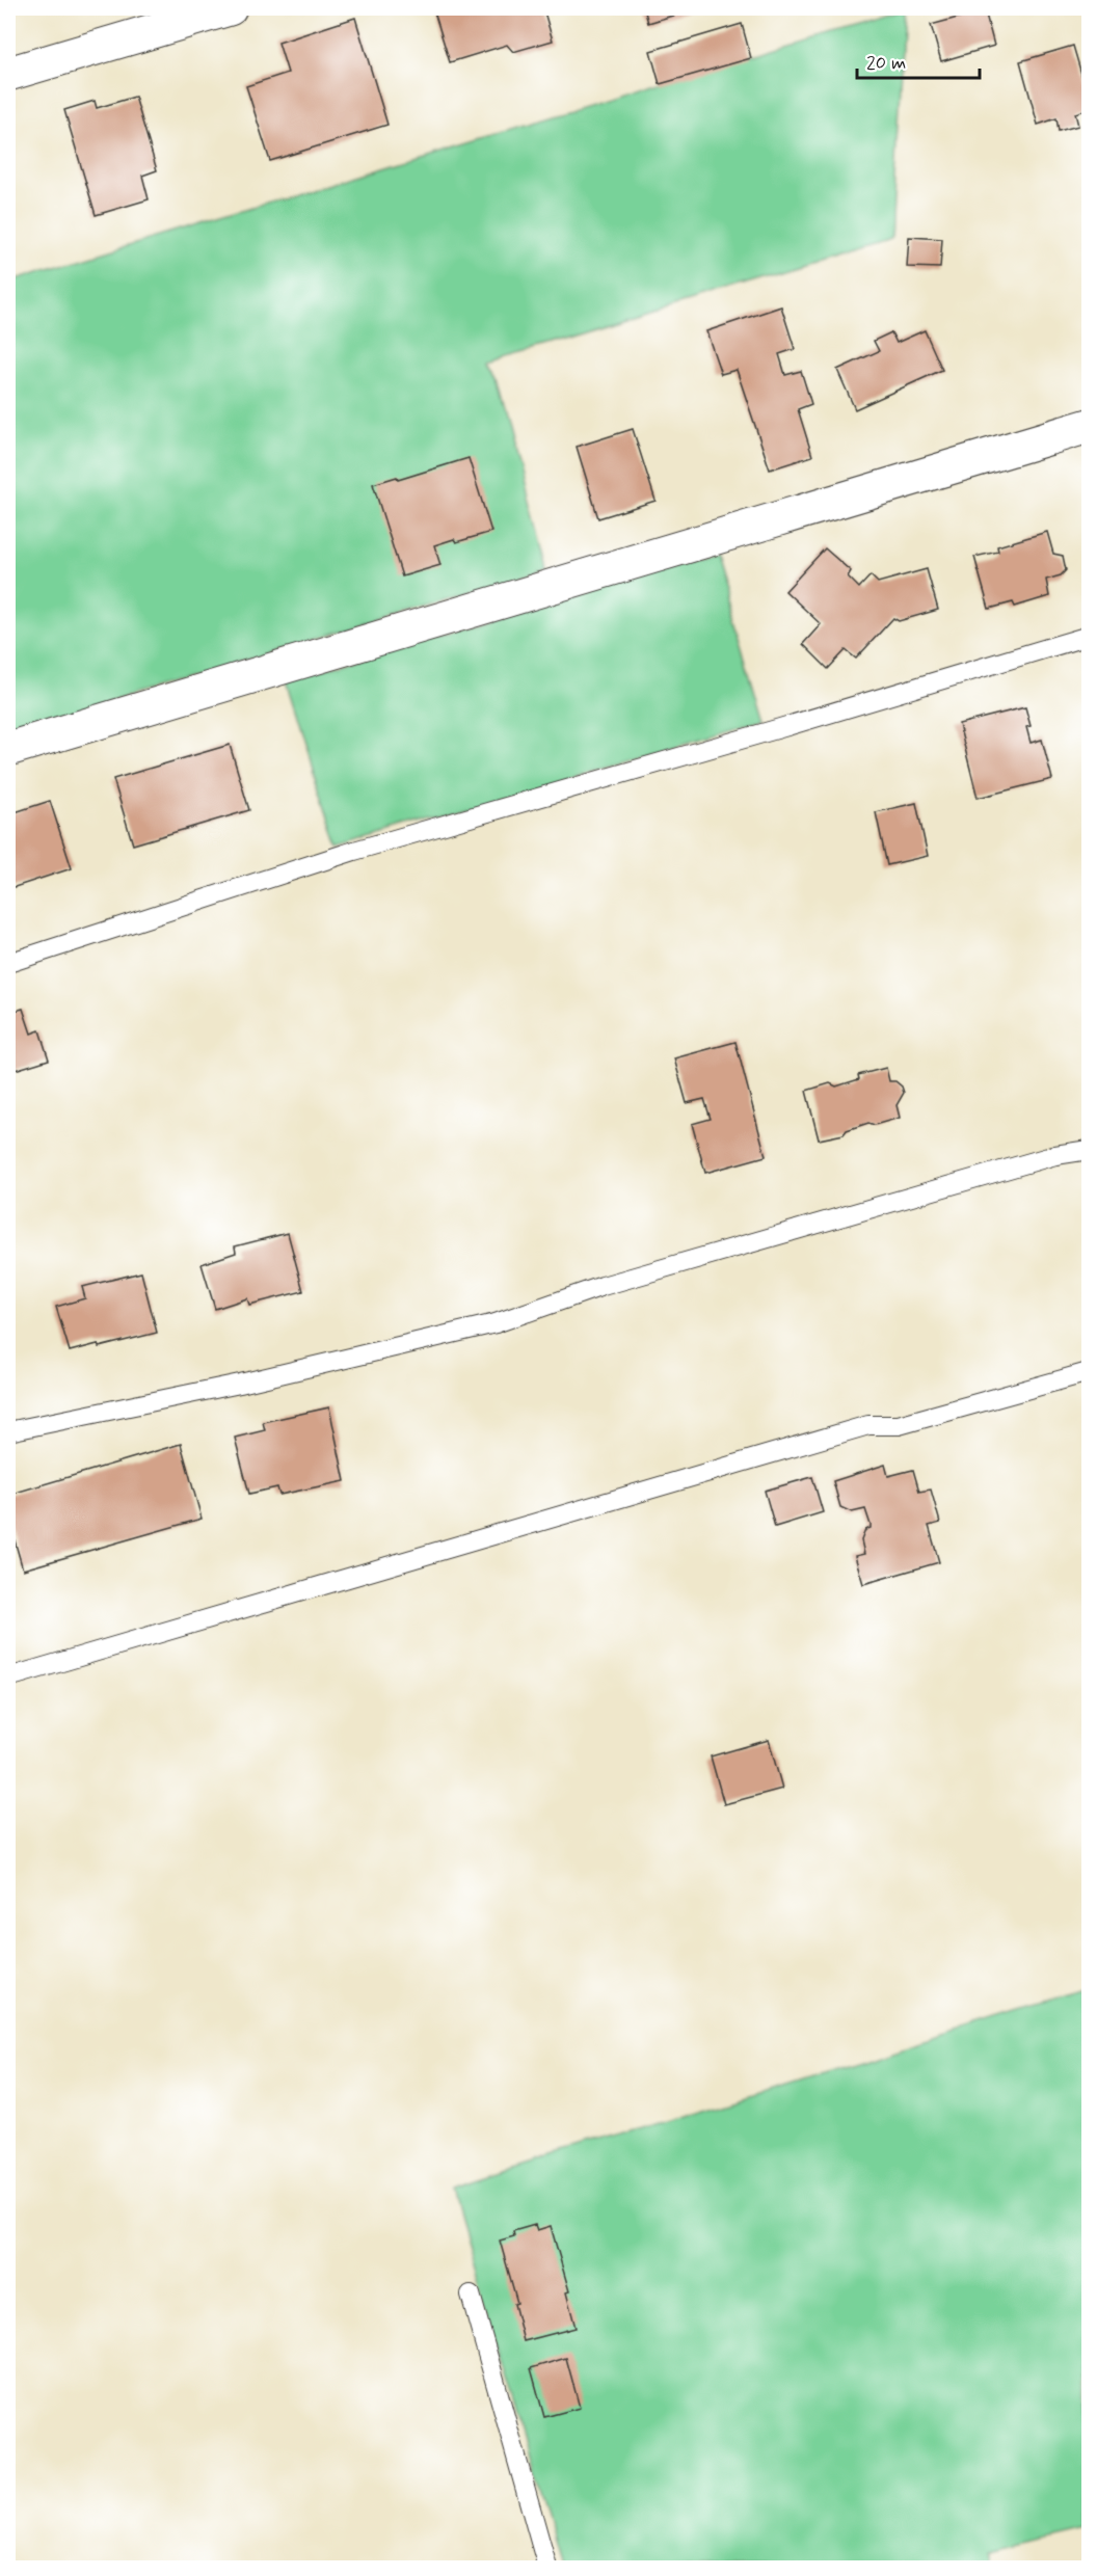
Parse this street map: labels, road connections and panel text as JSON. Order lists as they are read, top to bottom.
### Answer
{
  "scale_bar": "20 m"
}
